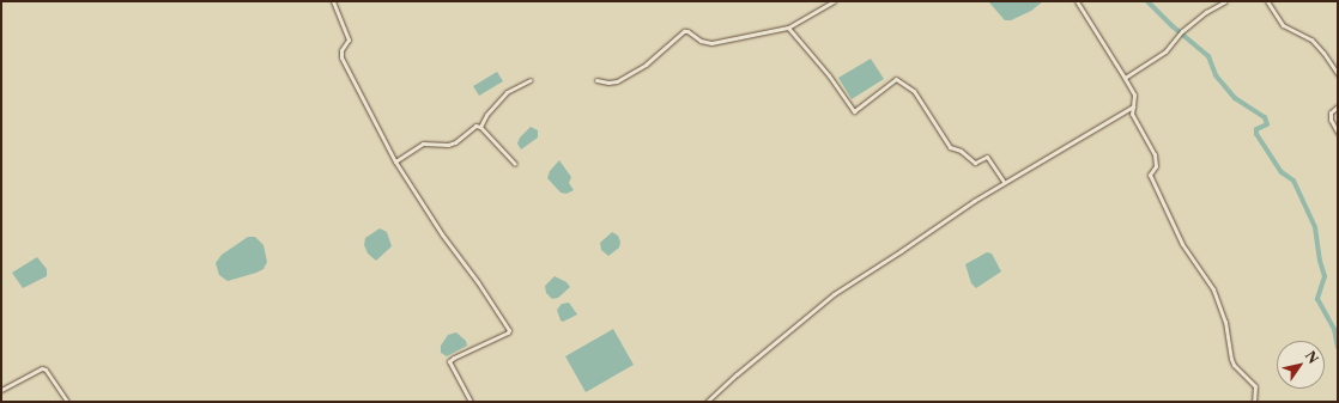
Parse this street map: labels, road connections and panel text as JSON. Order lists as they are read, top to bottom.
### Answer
{
  "north": "top right"
}
